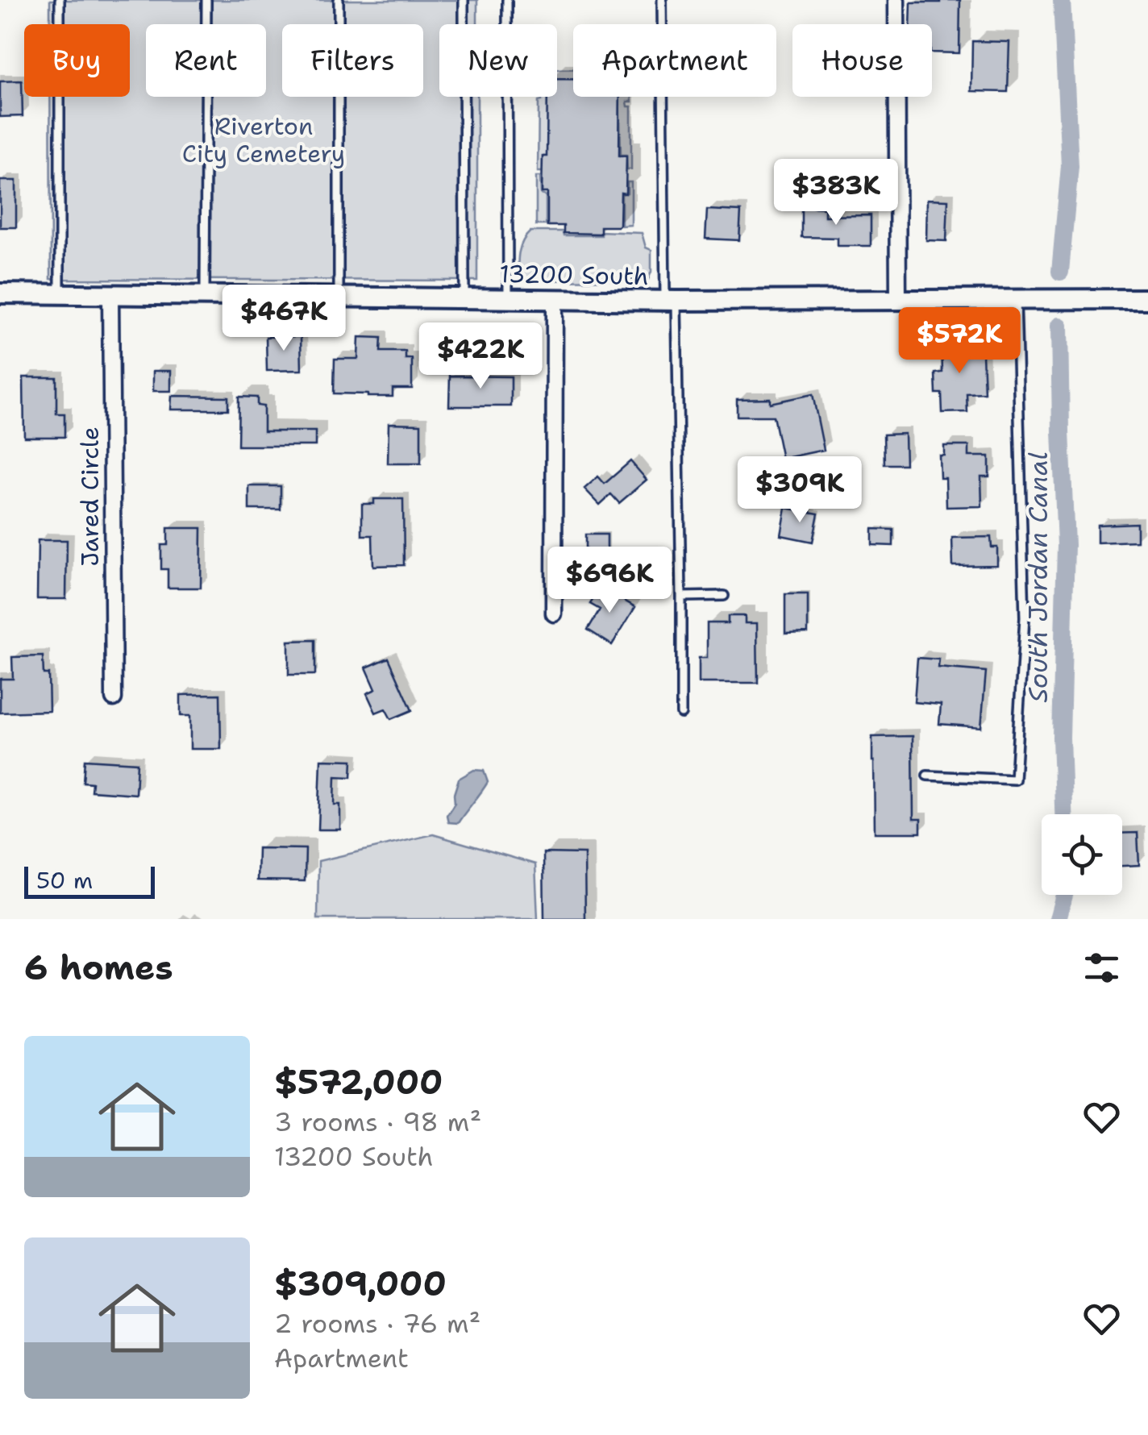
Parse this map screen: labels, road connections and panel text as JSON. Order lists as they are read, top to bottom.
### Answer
{
  "streets": {
    "street": ["13200 South", "Jared Circle"]
  },
  "crossings": [
    ["13200 South", "Jared Circle"]
  ],
  "water": ["South Jordan Canal"],
  "parks": ["Riverton City Cemetery"],
  "scale_bar": "50 m",
  "page": {
    "chip": [
      "Buy",
      "Rent",
      "Filters",
      "New",
      "Apartment",
      "House"
    ],
    "price": [
      "$383K",
      "$467K",
      "$572K",
      "$422K",
      "$309K",
      "$696K"
    ],
    "scale": "50 m",
    "heading": "6 homes",
    "list": [
      {
        "name": "$572,000",
        "note": "3 rooms · 98 m² · 13200 South"
      },
      {
        "name": "$309,000",
        "note": "2 rooms · 76 m² · Apartment"
      }
    ]
  }
}
